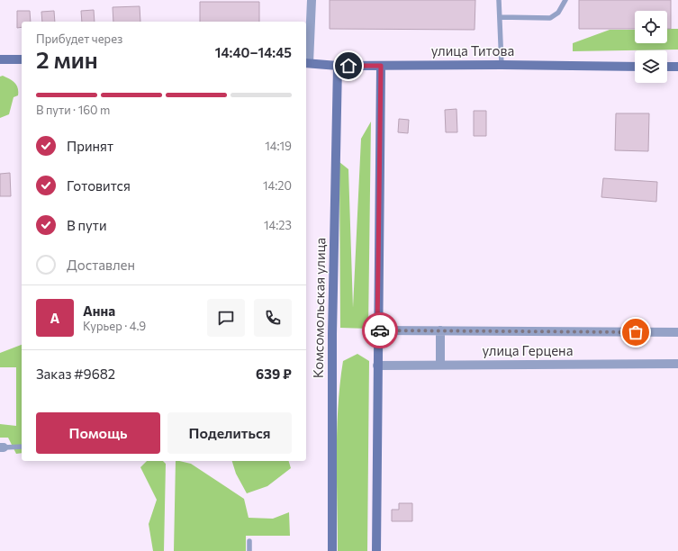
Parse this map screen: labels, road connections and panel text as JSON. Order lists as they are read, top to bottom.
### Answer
{
  "streets": {
    "street": ["улица Титова", "Комсомольская улица", "улица Герцена"]
  },
  "crossings": [
    ["улица Титова", "Комсомольская улица"]
  ],
  "page": {
    "heading": ["2 мин", "Прибудет через", "14:40–14:45"],
    "panel": [
      "Анна",
      "Курьер · 4.9",
      "Заказ #9682",
      "639 ₽"
    ],
    "bar": "В пути · 160 m",
    "list": [
      ["Принят", "14:19"],
      ["Готовится", "14:20"],
      ["В пути", "14:23"],
      "Доставлен"
    ],
    "round": "А",
    "buttons": ["Помощь", "Поделиться"]
  }
}
